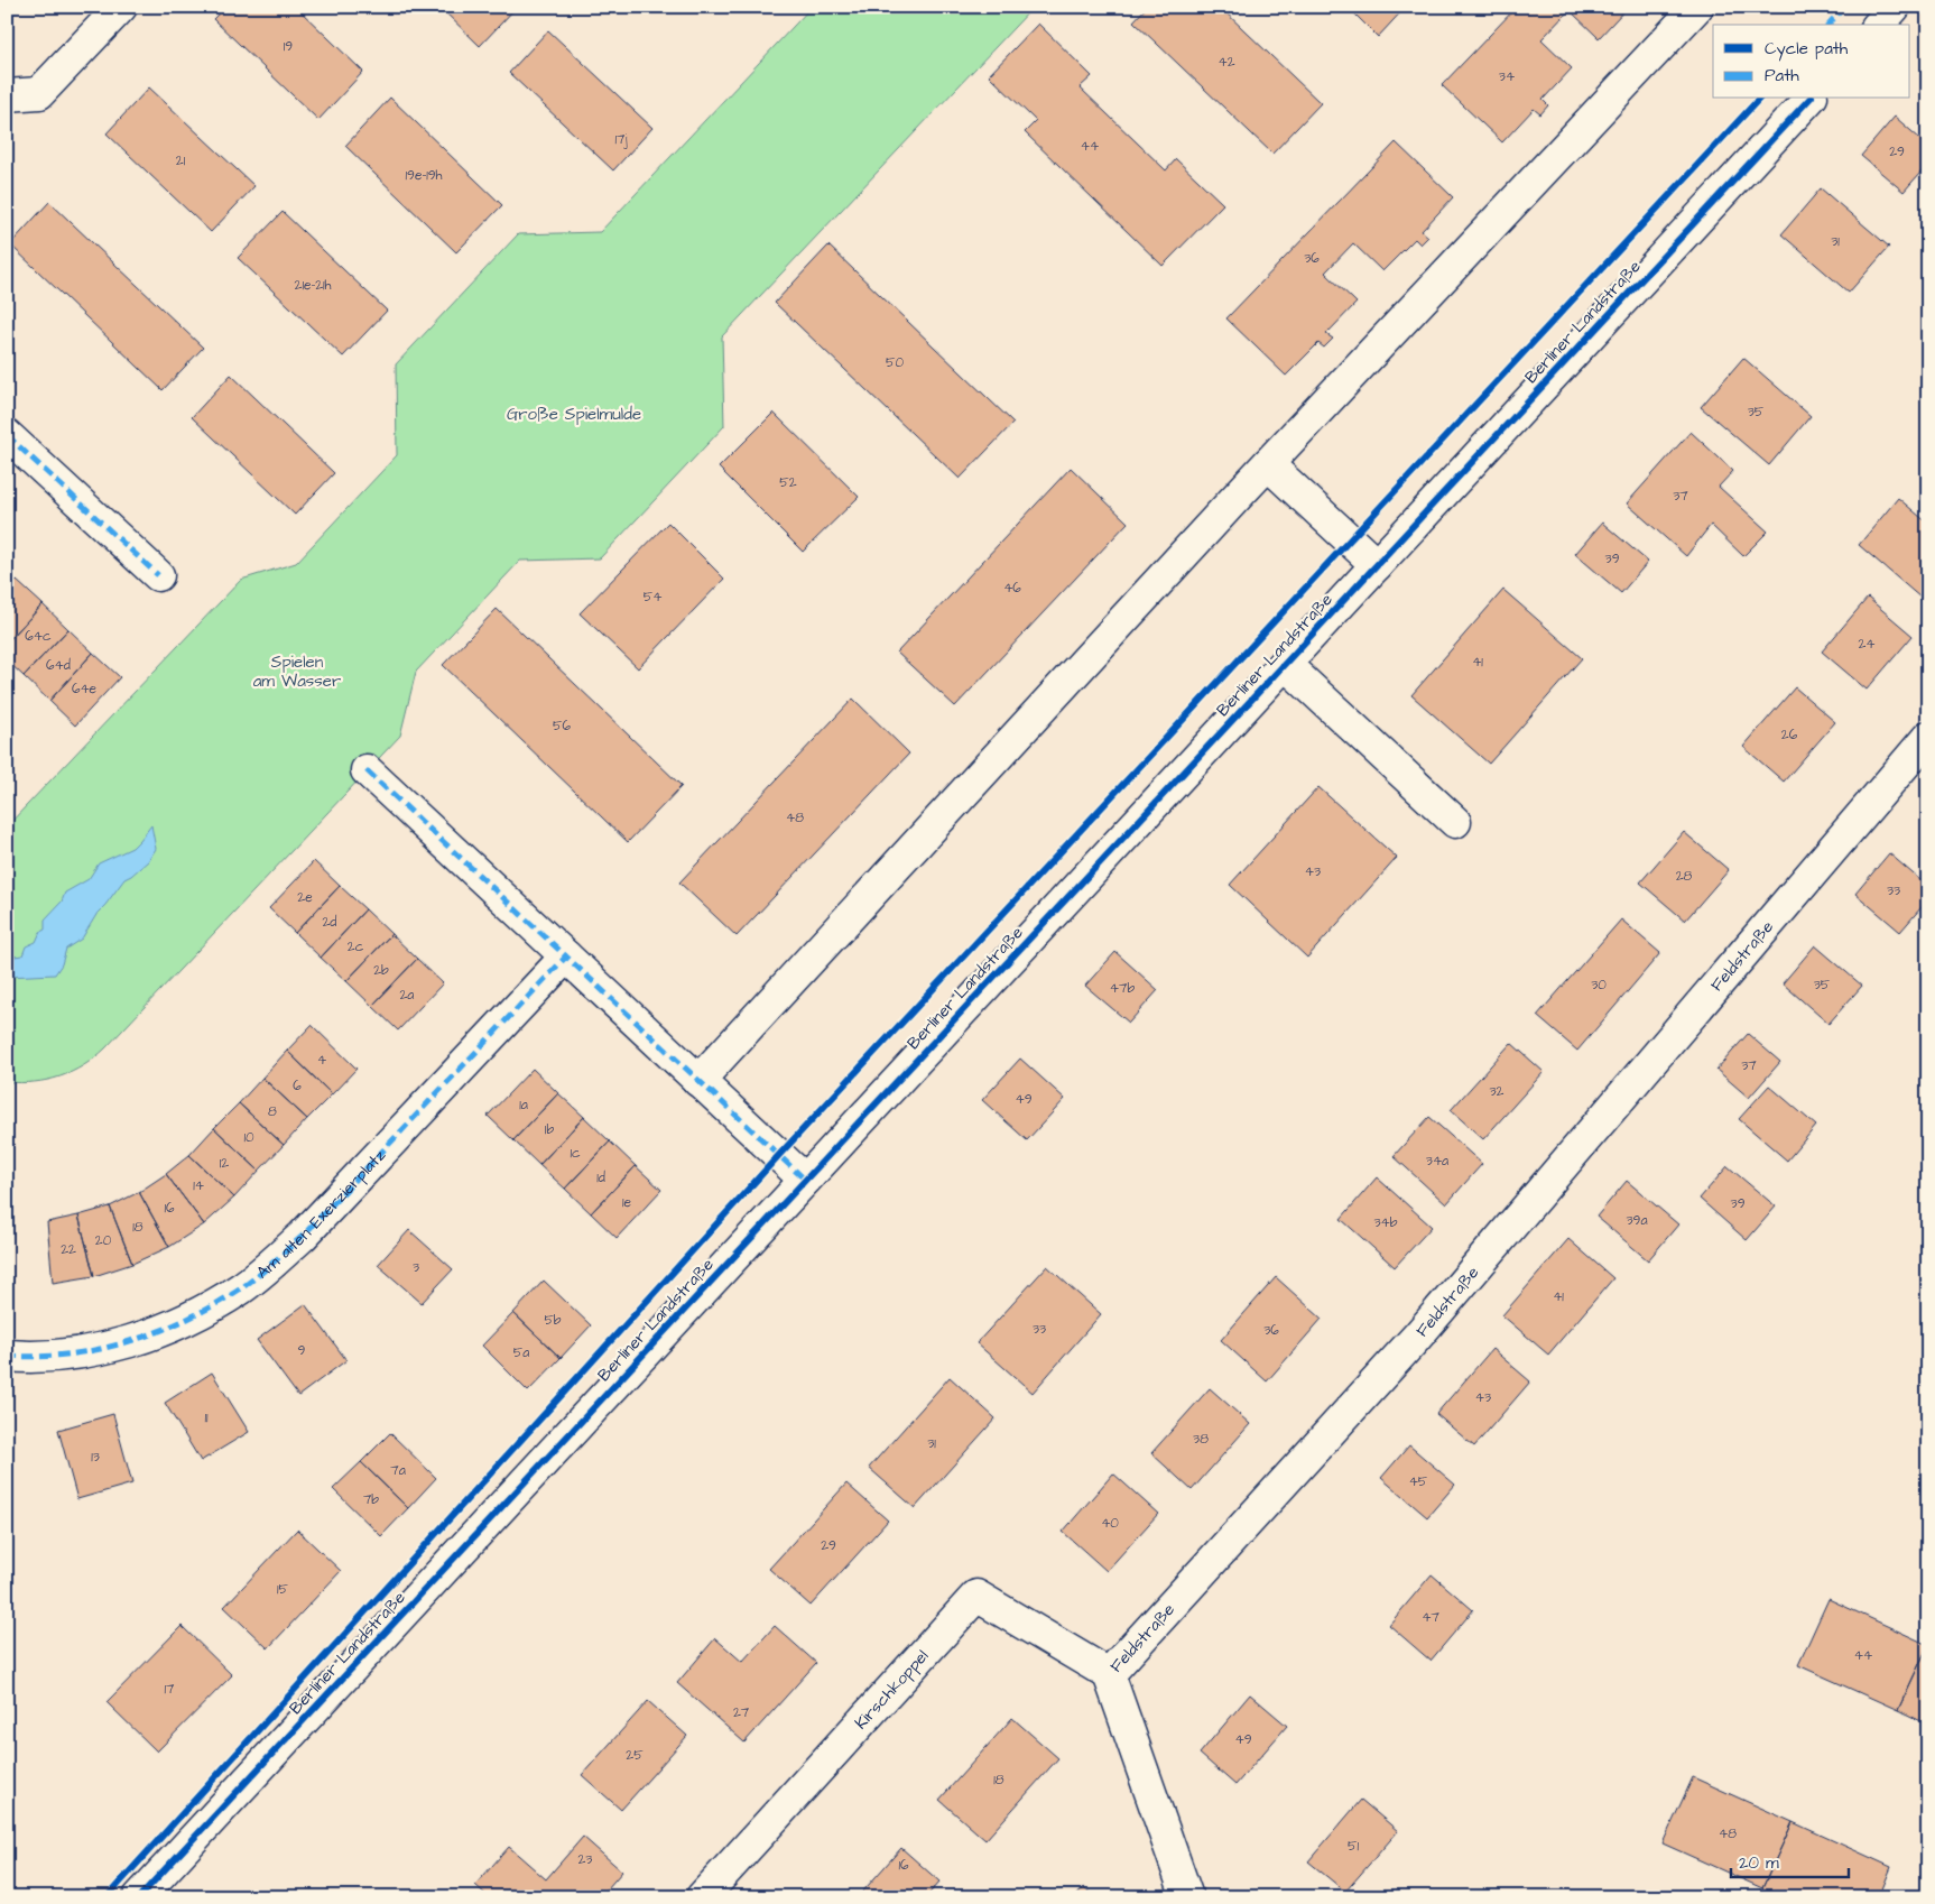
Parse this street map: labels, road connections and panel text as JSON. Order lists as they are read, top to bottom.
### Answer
{
  "streets": {
    "street": [
      "Berliner Landstraße",
      "Feldstraße",
      "Am alten Exerzierplatz",
      "Kirschkoppel"
    ]
  },
  "crossings": [
    ["Feldstraße", "Kirschkoppel"]
  ],
  "parks": ["Große Spielmulde", "Spielen am Wasser"],
  "house_numbers": [
    "19",
    "42",
    "34",
    "17j",
    "44",
    "29",
    "21",
    "19e-19h",
    "31",
    "36",
    "21e-21h",
    "50",
    "35",
    "52",
    "37",
    "39",
    "46",
    "54",
    "64c",
    "24",
    "41",
    "64d",
    "64e",
    "56",
    "26",
    "48",
    "43",
    "28",
    "33",
    "2e",
    "2d",
    "2c",
    "2b",
    "30",
    "35",
    "47b",
    "2a",
    "4",
    "37",
    "6",
    "32",
    "49",
    "1a",
    "8",
    "1b",
    "10",
    "1c",
    "34a",
    "12",
    "1d",
    "14",
    "1e",
    "39",
    "16",
    "39a",
    "34b",
    "18",
    "20",
    "22",
    "3",
    "41",
    "5b",
    "33",
    "36",
    "9",
    "5a",
    "43",
    "11",
    "38",
    "31",
    "13",
    "7a",
    "45",
    "7b",
    "40",
    "29",
    "15",
    "47",
    "44",
    "17",
    "27",
    "49",
    "25",
    "18",
    "48",
    "51",
    "23",
    "16"
  ],
  "legend": ["Cycle path", "Path"],
  "scale_bar": "20 m"
}
